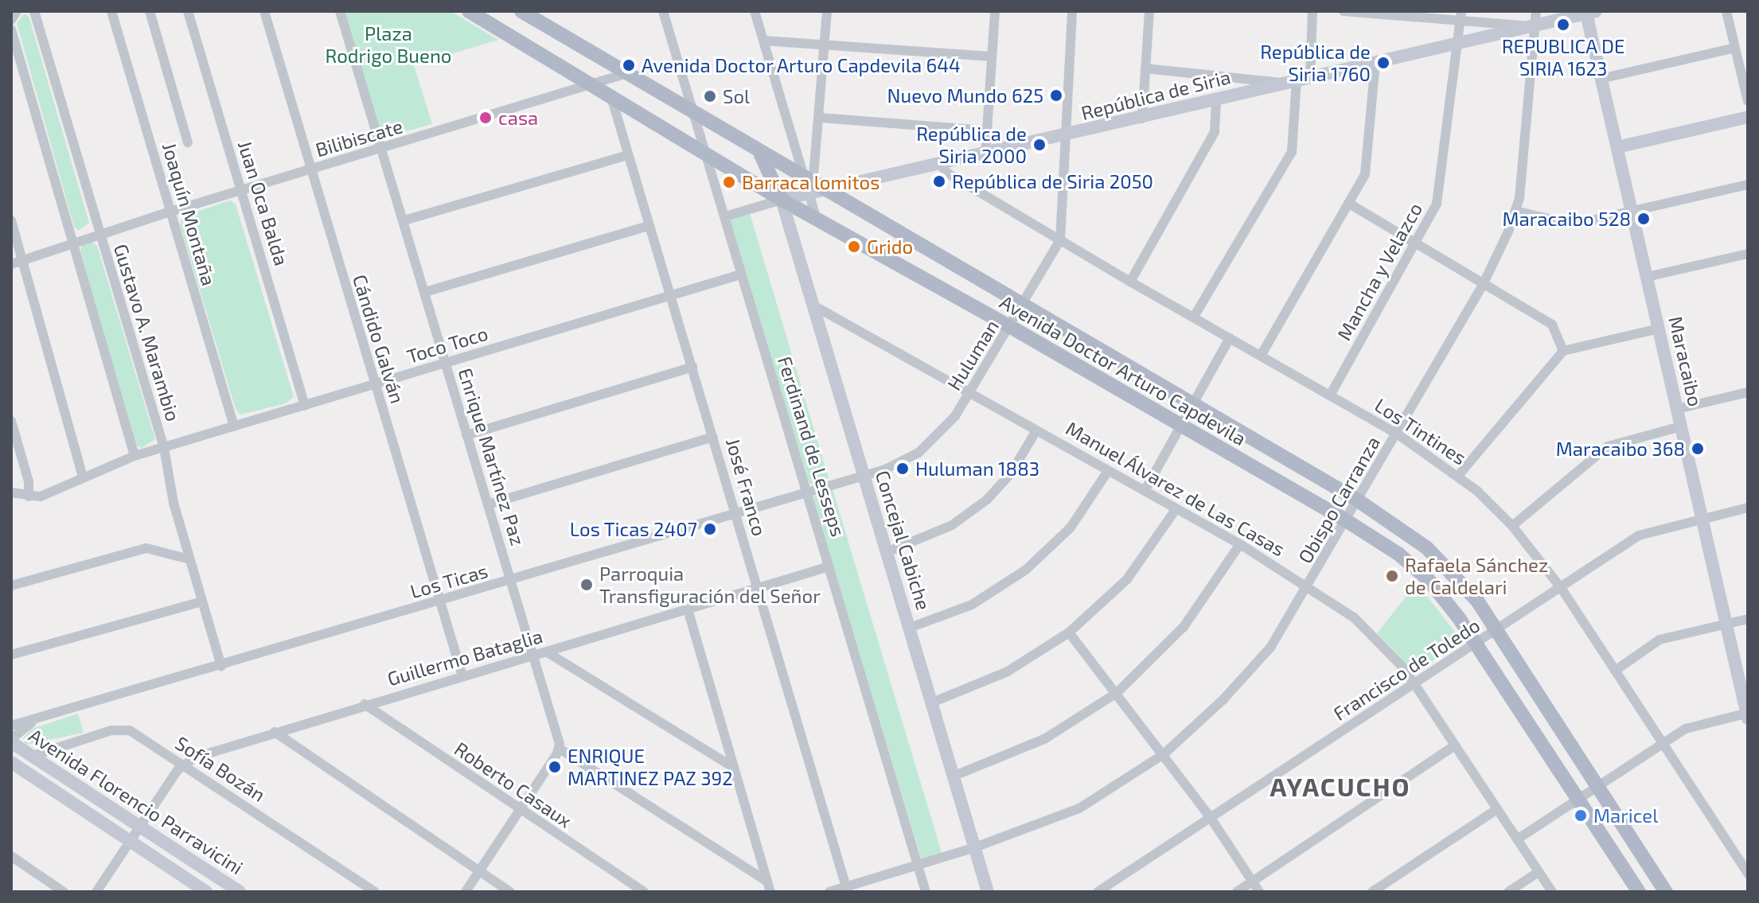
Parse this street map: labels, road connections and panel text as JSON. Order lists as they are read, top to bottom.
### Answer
{
  "streets": {
    "main road": [
      "República de Siria",
      "Maracaibo",
      "Avenida Doctor Arturo Capdevila",
      "Concejal Cabiche",
      "Avenida Florencio Parravicini"
    ],
    "street": [
      "Bilibiscate",
      "Juan Oca Balda",
      "Joaquín Montaña",
      "Mancha y Velazco",
      "Gustavo A. Marambio",
      "Cándido Galván",
      "Toco Toco",
      "Huluman",
      "Los Tintines",
      "Ferdinand de Lesseps",
      "Enrique Martínez Paz",
      "José Franco",
      "Manuel Álvarez de Las Casas",
      "Obispo Carranza",
      "Los Ticas",
      "Guillermo Bataglia",
      "Francisco de Toledo",
      "Sofía Bozán",
      "Roberto Casaux"
    ]
  },
  "crossings": [
    ["República de Siria", "Mancha y Velazco"],
    ["República de Siria", "Huluman"],
    ["República de Siria", "Maracaibo"],
    ["República de Siria", "Avenida Doctor Arturo Capdevila"],
    ["República de Siria", "Los Tintines"],
    ["República de Siria", "Ferdinand de Lesseps"],
    ["República de Siria", "Obispo Carranza"],
    ["República de Siria", "Concejal Cabiche"],
    ["Bilibiscate", "Juan Oca Balda"],
    ["Bilibiscate", "Joaquín Montaña"],
    ["Bilibiscate", "Gustavo A. Marambio"],
    ["Bilibiscate", "Cándido Galván"],
    ["Bilibiscate", "Avenida Doctor Arturo Capdevila"],
    ["Bilibiscate", "Enrique Martínez Paz"],
    ["Juan Oca Balda", "Toco Toco"],
    ["Joaquín Montaña", "Toco Toco"],
    ["Mancha y Velazco", "Los Tintines"],
    ["Gustavo A. Marambio", "Toco Toco"],
    ["Gustavo A. Marambio", "Los Ticas"],
    ["Cándido Galván", "Toco Toco"],
    ["Cándido Galván", "Los Ticas"],
    ["Cándido Galván", "Guillermo Bataglia"],
    ["Toco Toco", "Ferdinand de Lesseps"],
    ["Toco Toco", "Enrique Martínez Paz"],
    ["Toco Toco", "José Franco"],
    ["Huluman", "Avenida Doctor Arturo Capdevila"],
    ["Huluman", "Los Tintines"],
    ["Huluman", "Manuel Álvarez de Las Casas"],
    ["Huluman", "Concejal Cabiche"],
    ["Huluman", "Los Ticas"],
    ["Maracaibo", "Francisco de Toledo"],
    ["Avenida Doctor Arturo Capdevila", "Ferdinand de Lesseps"],
    ["Avenida Doctor Arturo Capdevila", "José Franco"],
    ["Avenida Doctor Arturo Capdevila", "Obispo Carranza"],
    ["Avenida Doctor Arturo Capdevila", "Concejal Cabiche"],
    ["Avenida Doctor Arturo Capdevila", "Francisco de Toledo"],
    ["Los Tintines", "Obispo Carranza"],
    ["Los Tintines", "Francisco de Toledo"],
    ["Ferdinand de Lesseps", "Obispo Carranza"],
    ["Ferdinand de Lesseps", "Los Ticas"],
    ["Ferdinand de Lesseps", "Guillermo Bataglia"],
    ["Enrique Martínez Paz", "Los Ticas"],
    ["Enrique Martínez Paz", "Guillermo Bataglia"],
    ["José Franco", "Obispo Carranza"],
    ["José Franco", "Los Ticas"],
    ["José Franco", "Guillermo Bataglia"],
    ["Manuel Álvarez de Las Casas", "Obispo Carranza"],
    ["Manuel Álvarez de Las Casas", "Concejal Cabiche"],
    ["Manuel Álvarez de Las Casas", "Francisco de Toledo"],
    ["Obispo Carranza", "Concejal Cabiche"],
    ["Concejal Cabiche", "Los Ticas"],
    ["Los Ticas", "Avenida Florencio Parravicini"],
    ["Guillermo Bataglia", "Sofía Bozán"],
    ["Guillermo Bataglia", "Roberto Casaux"],
    ["Sofía Bozán", "Avenida Florencio Parravicini"]
  ],
  "districts": ["AYACUCHO"],
  "parks": ["Plaza Rodrigo Bueno"],
  "places": [
    "REPUBLICA DE SIRIA 1623",
    "República de Siria 1760",
    "Avenida Doctor Arturo Capdevila 644",
    "Nuevo Mundo 625",
    "Sol",
    "casa",
    "República de Siria 2000",
    "República de Siria 2050",
    "Barraca lomitos",
    "Maracaibo 528",
    "Grido",
    "Maracaibo 368",
    "Huluman 1883",
    "Los Ticas 2407",
    "Rafaela Sánchez de Caldelari",
    "Parroquia Transfiguración del Señor",
    "ENRIQUE MARTINEZ PAZ 392",
    "Maricel"
  ]
}
